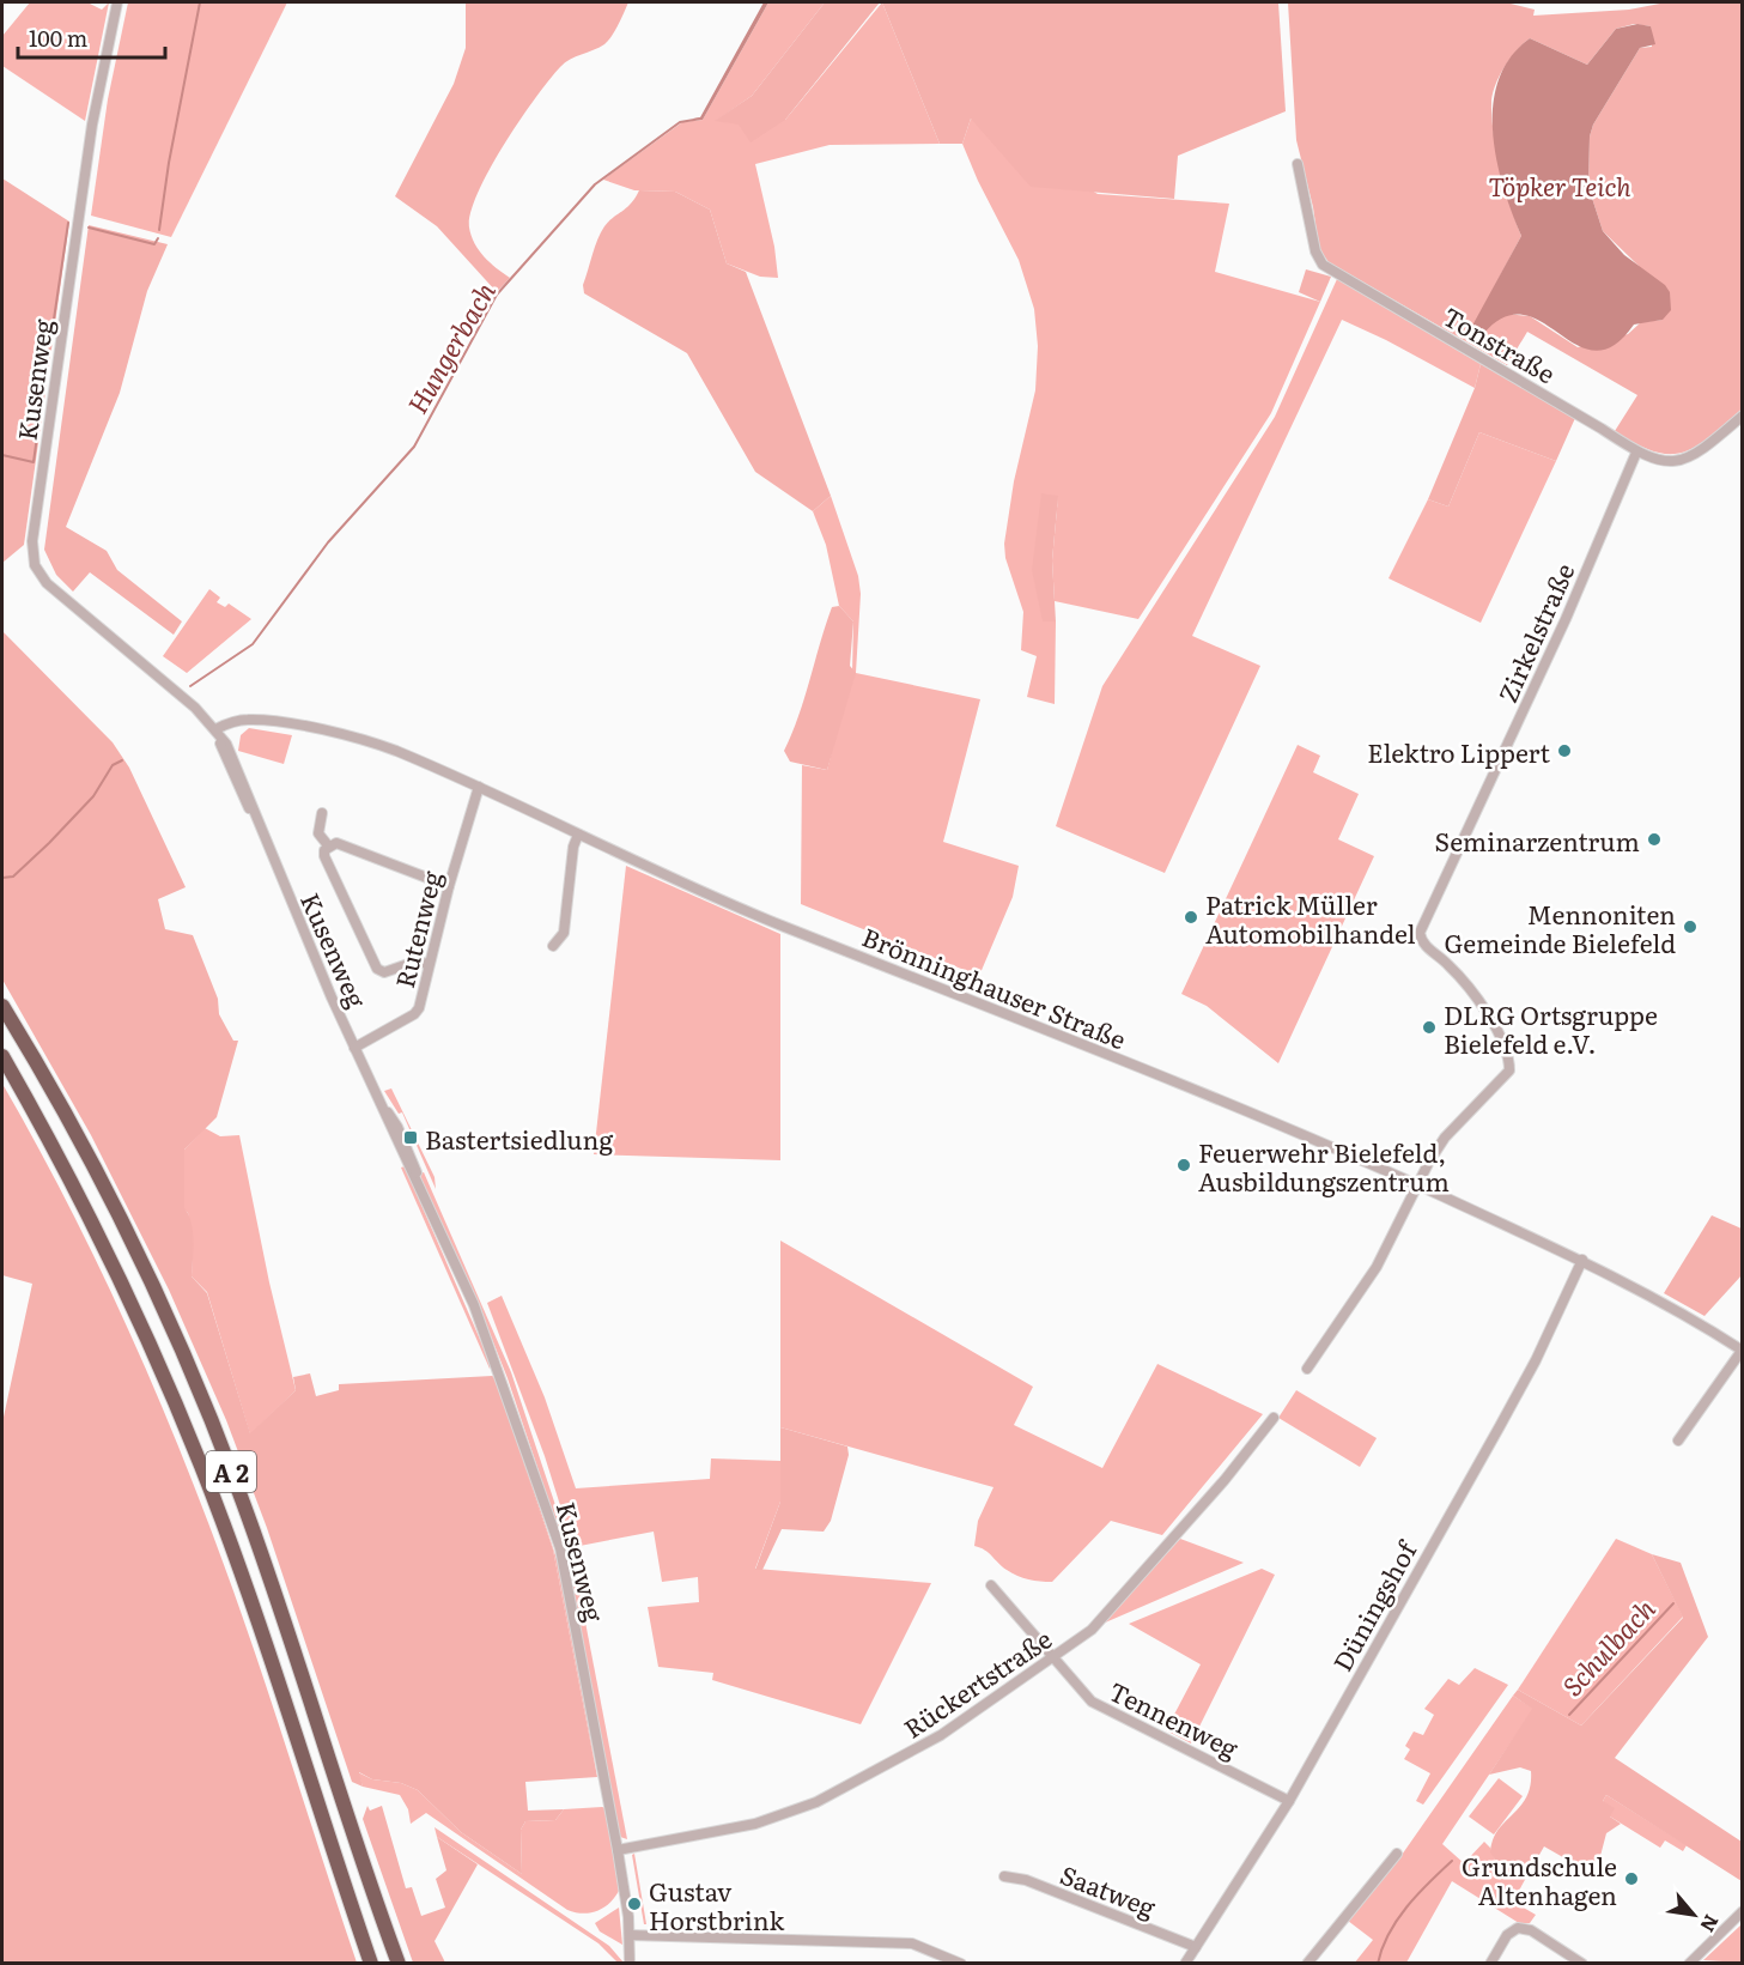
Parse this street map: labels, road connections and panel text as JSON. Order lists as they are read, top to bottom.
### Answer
{
  "streets": {
    "highway": ["A 2"],
    "street": [
      "Tonstraße",
      "Kusenweg",
      "Zirkelstraße",
      "Rutenweg",
      "Brönninghauser Straße",
      "Düningshof",
      "Rückertstraße",
      "Tennenweg",
      "Saatweg"
    ]
  },
  "crossings": [
    ["Tonstraße", "Zirkelstraße"],
    ["Kusenweg", "Rutenweg"],
    ["Kusenweg", "Brönninghauser Straße"],
    ["Kusenweg", "Rückertstraße"],
    ["Zirkelstraße", "Brönninghauser Straße"],
    ["Rutenweg", "Brönninghauser Straße"],
    ["Brönninghauser Straße", "Düningshof"],
    ["Düningshof", "Tennenweg"],
    ["Düningshof", "Saatweg"],
    ["Rückertstraße", "Tennenweg"]
  ],
  "water": ["Hungerbach", "Schulbach"],
  "parks": ["Töpker Teich"],
  "places": {
    "other": [
      "Elektro Lippert",
      "Seminarzentrum",
      "Patrick Müller Automobilhandel",
      "Mennoniten Gemeinde Bielefeld",
      "DLRG Ortsgruppe Bielefeld e.V.",
      "Feuerwehr Bielefeld, Ausbildungszentrum",
      "Grundschule Altenhagen",
      "Gustav Horstbrink"
    ],
    "transit": ["Bastertsiedlung"]
  },
  "scale_bar": "100 m",
  "north": "bottom right"
}
